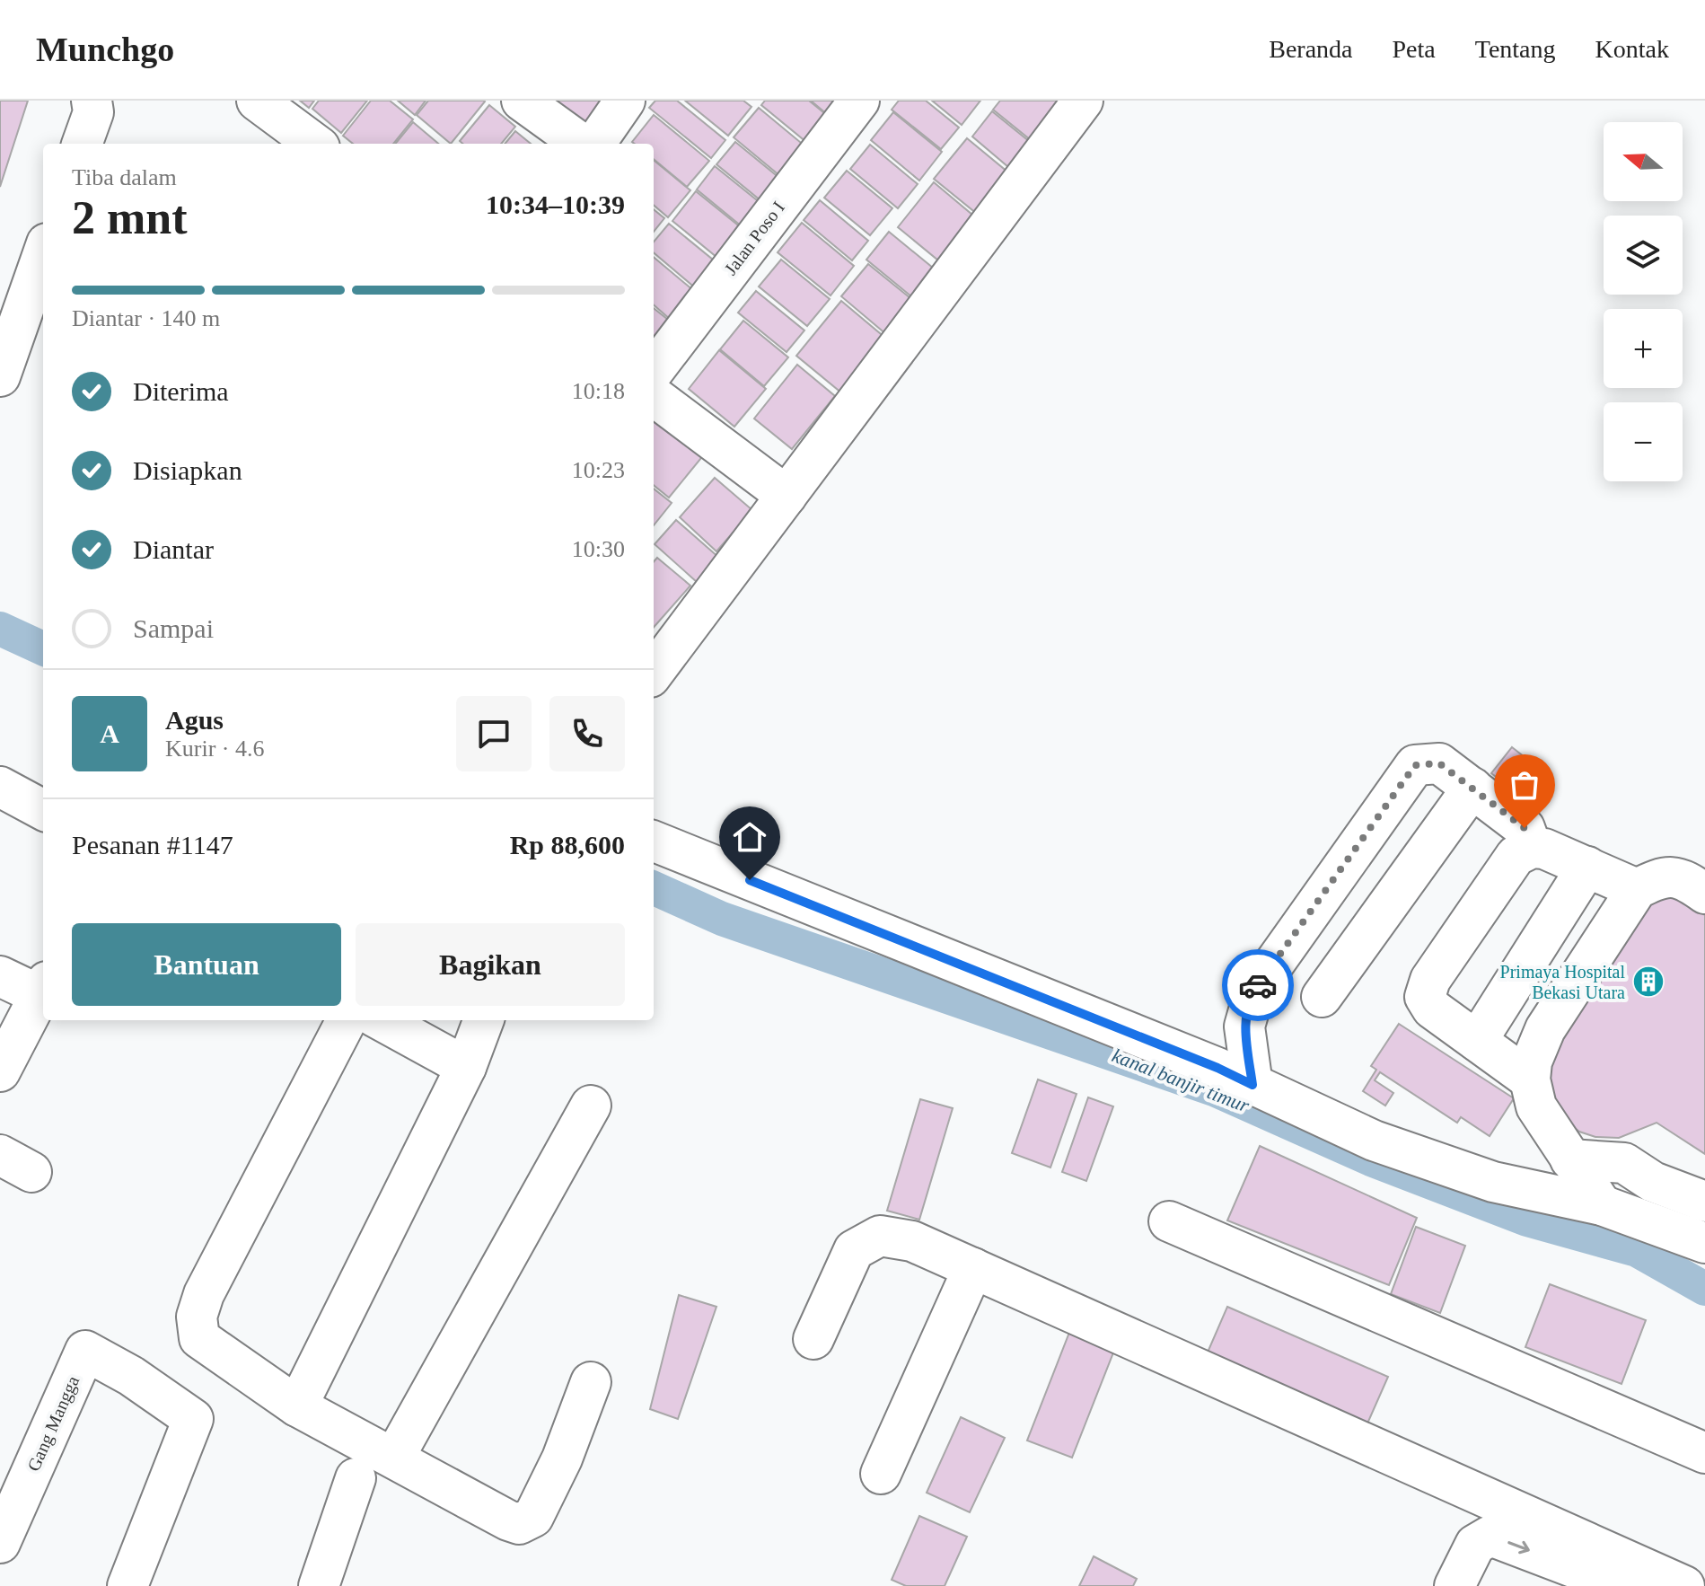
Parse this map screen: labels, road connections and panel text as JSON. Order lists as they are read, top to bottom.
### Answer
{
  "streets": {
    "street": ["Jalan Poso I", "Gang Mangga"]
  },
  "water": ["kanal banjir timur"],
  "places": {
    "building": ["Primaya Hospital Bekasi Utara"]
  },
  "north": "left",
  "page": {
    "header": "Munchgo",
    "nav": [
      "Beranda",
      "Peta",
      "Tentang",
      "Kontak"
    ],
    "map_buttons": ["+", "−"],
    "heading": ["2 mnt", "Tiba dalam", "10:34–10:39"],
    "panel": [
      "Agus",
      "Kurir · 4.6",
      "Pesanan #1147",
      "Rp 88,600"
    ],
    "bar": "Diantar · 140 m",
    "list": [
      ["Diterima", "10:18"],
      ["Disiapkan", "10:23"],
      ["Diantar", "10:30"],
      "Sampai"
    ],
    "round": "A",
    "buttons": ["Bantuan", "Bagikan"]
  }
}
